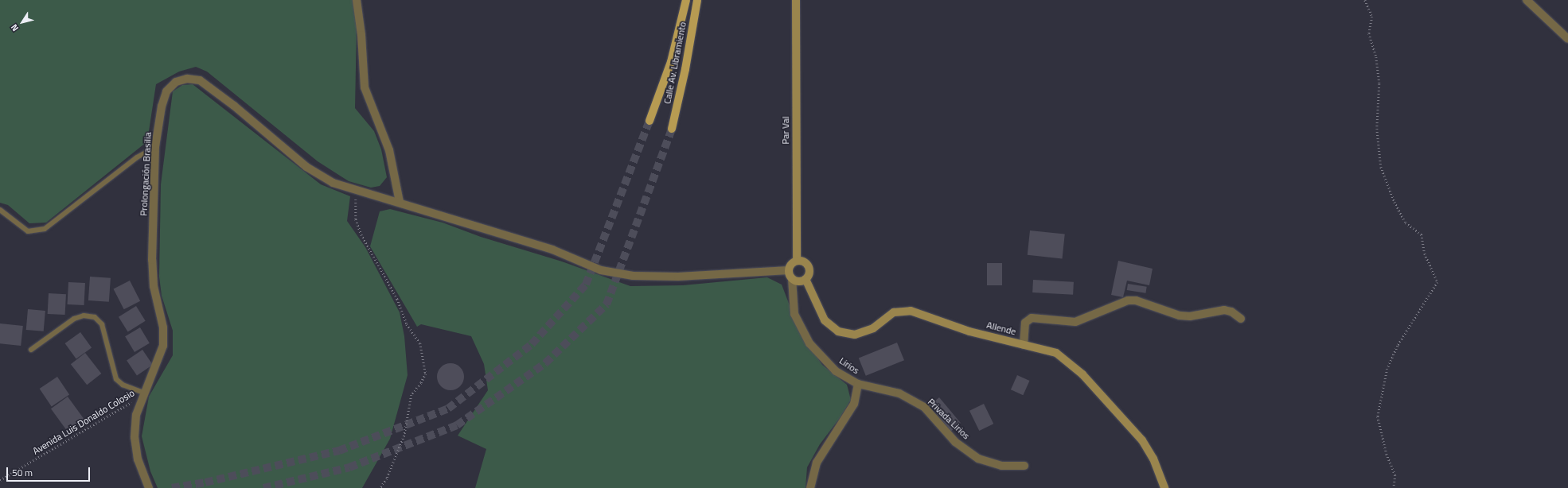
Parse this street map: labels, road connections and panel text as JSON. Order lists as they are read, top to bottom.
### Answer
{
  "streets": {
    "main road": ["Calle Av. Libramiento"],
    "street": [
      "Par Val",
      "Prolongación Brasilia",
      "Allende",
      "Lirios",
      "Privada Lirios"
    ],
    "path": ["Avenida Luis Donaldo Colosio"]
  },
  "crossings": [
    ["Par Val", "Prolongación Brasilia"],
    ["Par Val", "Allende"],
    ["Par Val", "Lirios"],
    ["Prolongación Brasilia", "Allende"],
    ["Prolongación Brasilia", "Lirios"],
    ["Prolongación Brasilia", "Avenida Luis Donaldo Colosio"],
    ["Allende", "Lirios"],
    ["Lirios", "Privada Lirios"]
  ],
  "scale_bar": "50 m",
  "north": "bottom left"
}
